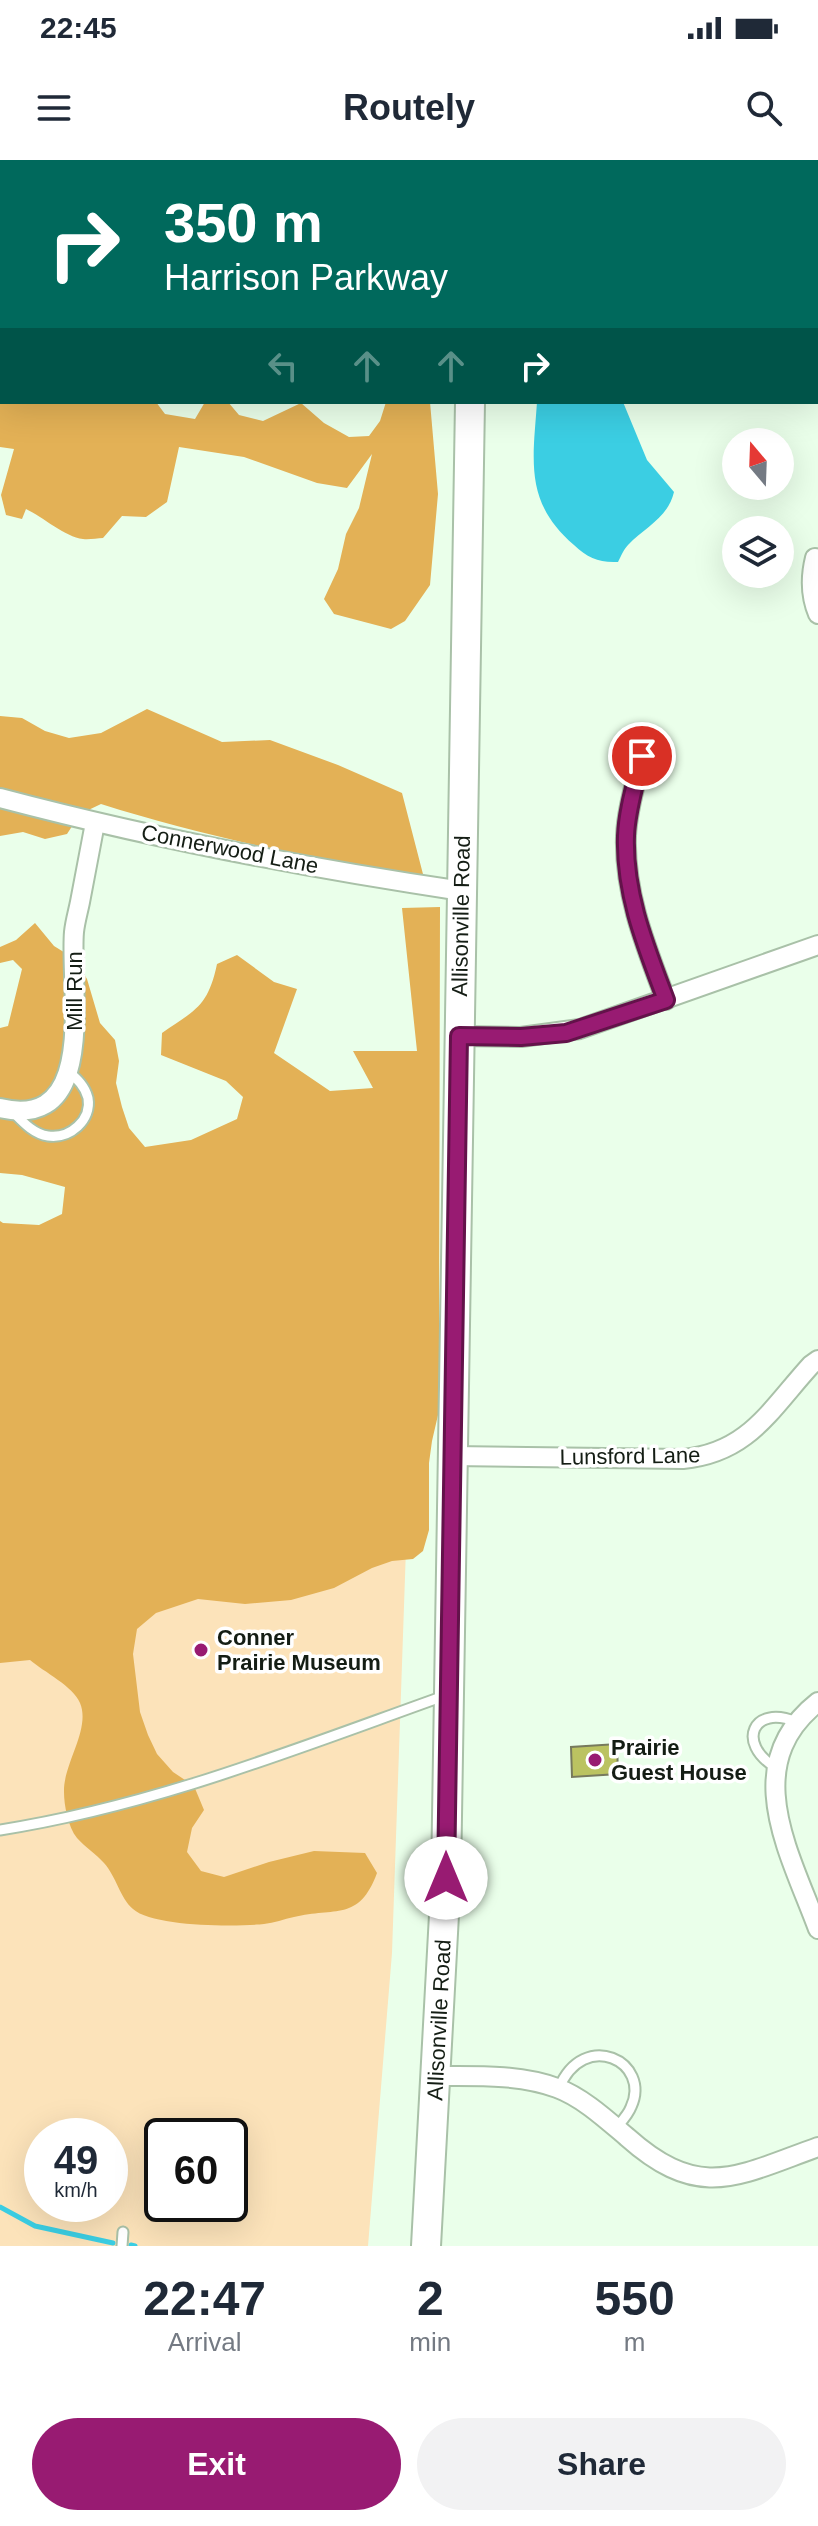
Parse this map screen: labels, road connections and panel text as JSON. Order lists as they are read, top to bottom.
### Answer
{
  "streets": {
    "main road": ["Allisonville Road"],
    "street": ["Connerwood Lane", "Mill Run", "Lunsford Lane"]
  },
  "crossings": [
    ["Connerwood Lane", "Allisonville Road"],
    ["Connerwood Lane", "Mill Run"],
    ["Allisonville Road", "Lunsford Lane"]
  ],
  "places": ["Conner Prairie Museum", "Prairie Guest House"],
  "north": "top",
  "page": {
    "status": "22:45",
    "header": "Routely",
    "turn": ["350 m", "Harrison Parkway"],
    "speed": "49 km/h",
    "limit": "60",
    "eta": [
      "22:47",
      "Arrival",
      "2",
      "min",
      "550",
      "m"
    ],
    "buttons": ["Exit", "Share"]
  }
}
